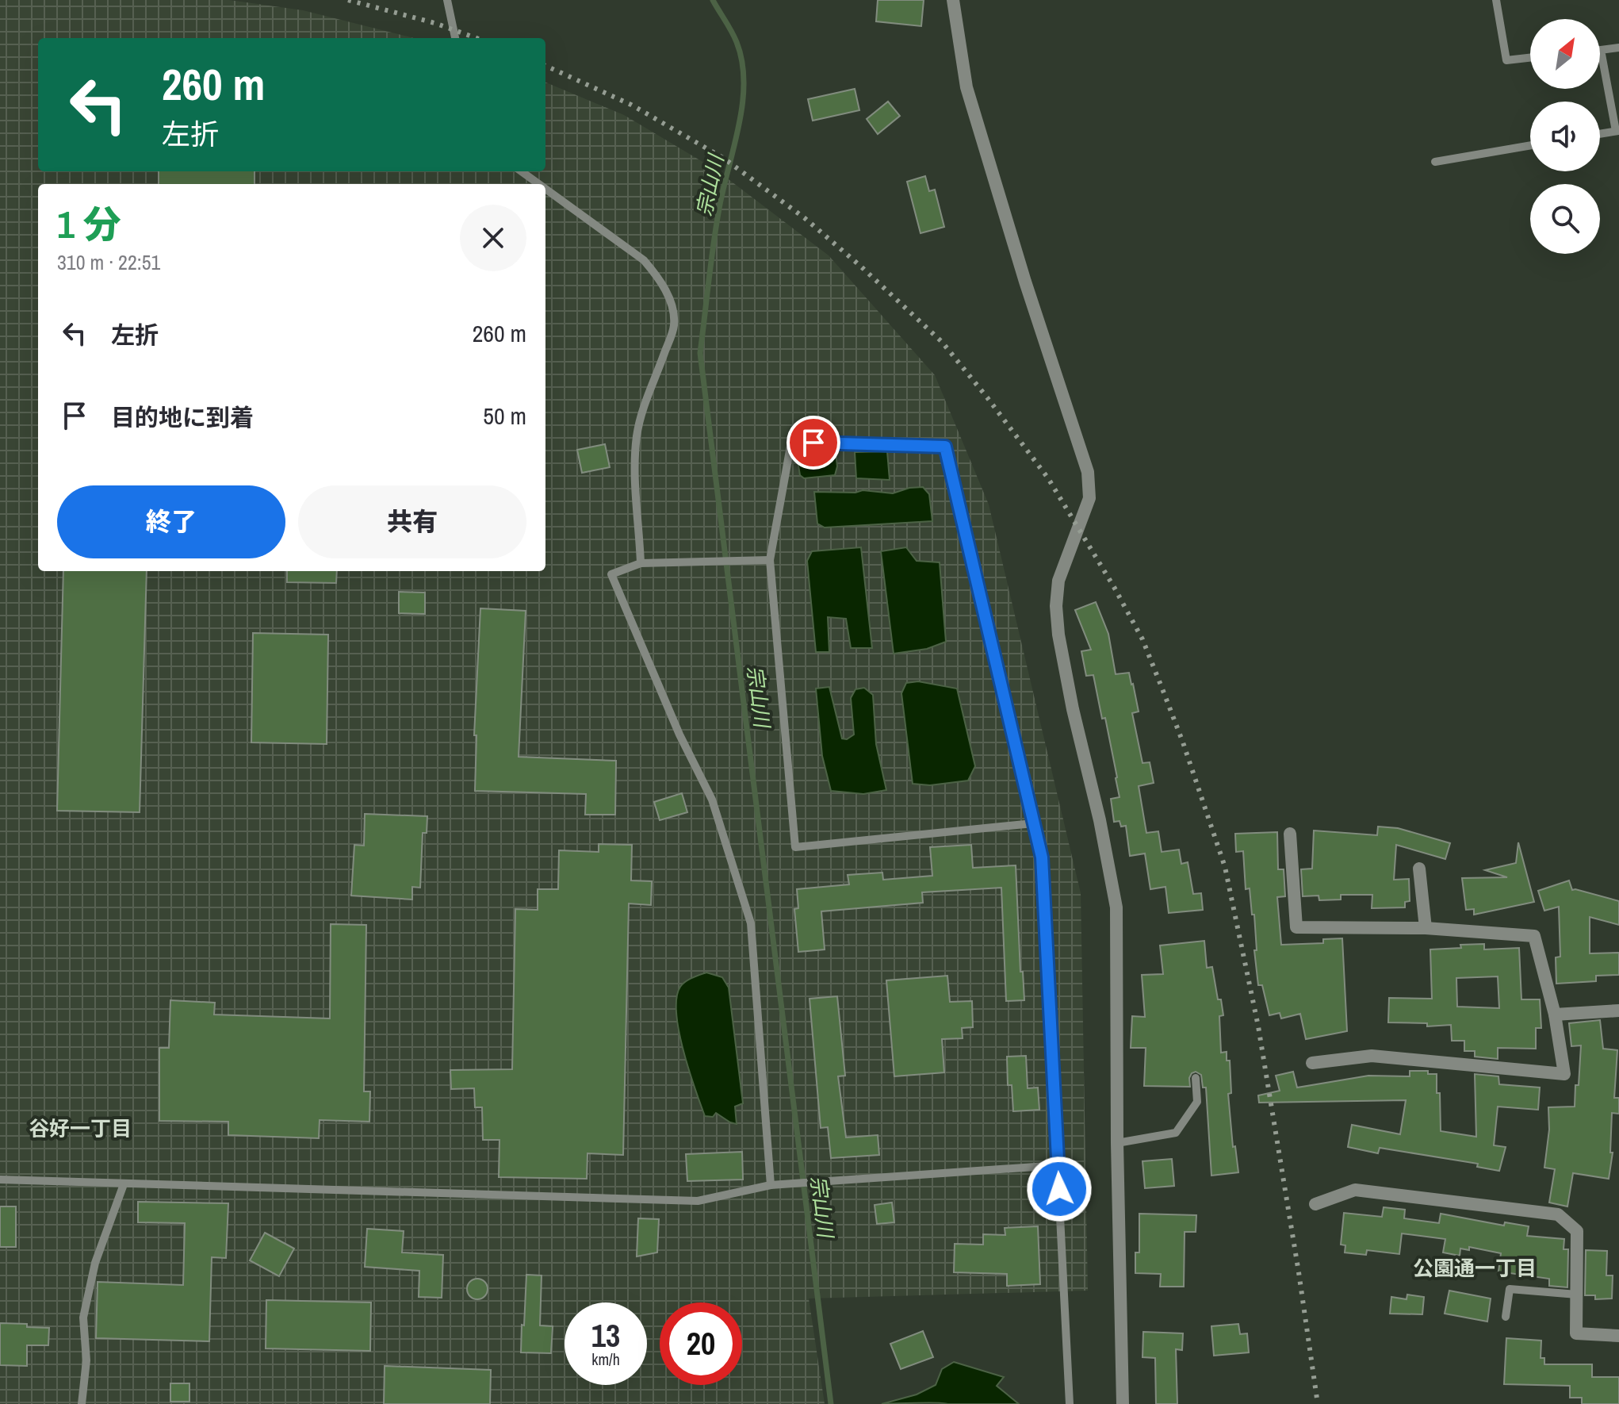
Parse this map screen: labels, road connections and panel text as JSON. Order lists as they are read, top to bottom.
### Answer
{
  "districts": ["谷好一丁目", "公園通一丁目"],
  "water": ["宗山川"],
  "north": "top right",
  "page": {
    "turn": ["260 m", "左折"],
    "heading": ["1 分", "310 m · 22:51"],
    "list": [
      {
        "name": "左折",
        "value": "260 m"
      },
      {
        "name": "目的地に到着",
        "value": "50 m"
      }
    ],
    "buttons": ["終了", "共有"],
    "speed": "13 km/h",
    "limit": "20"
  }
}
